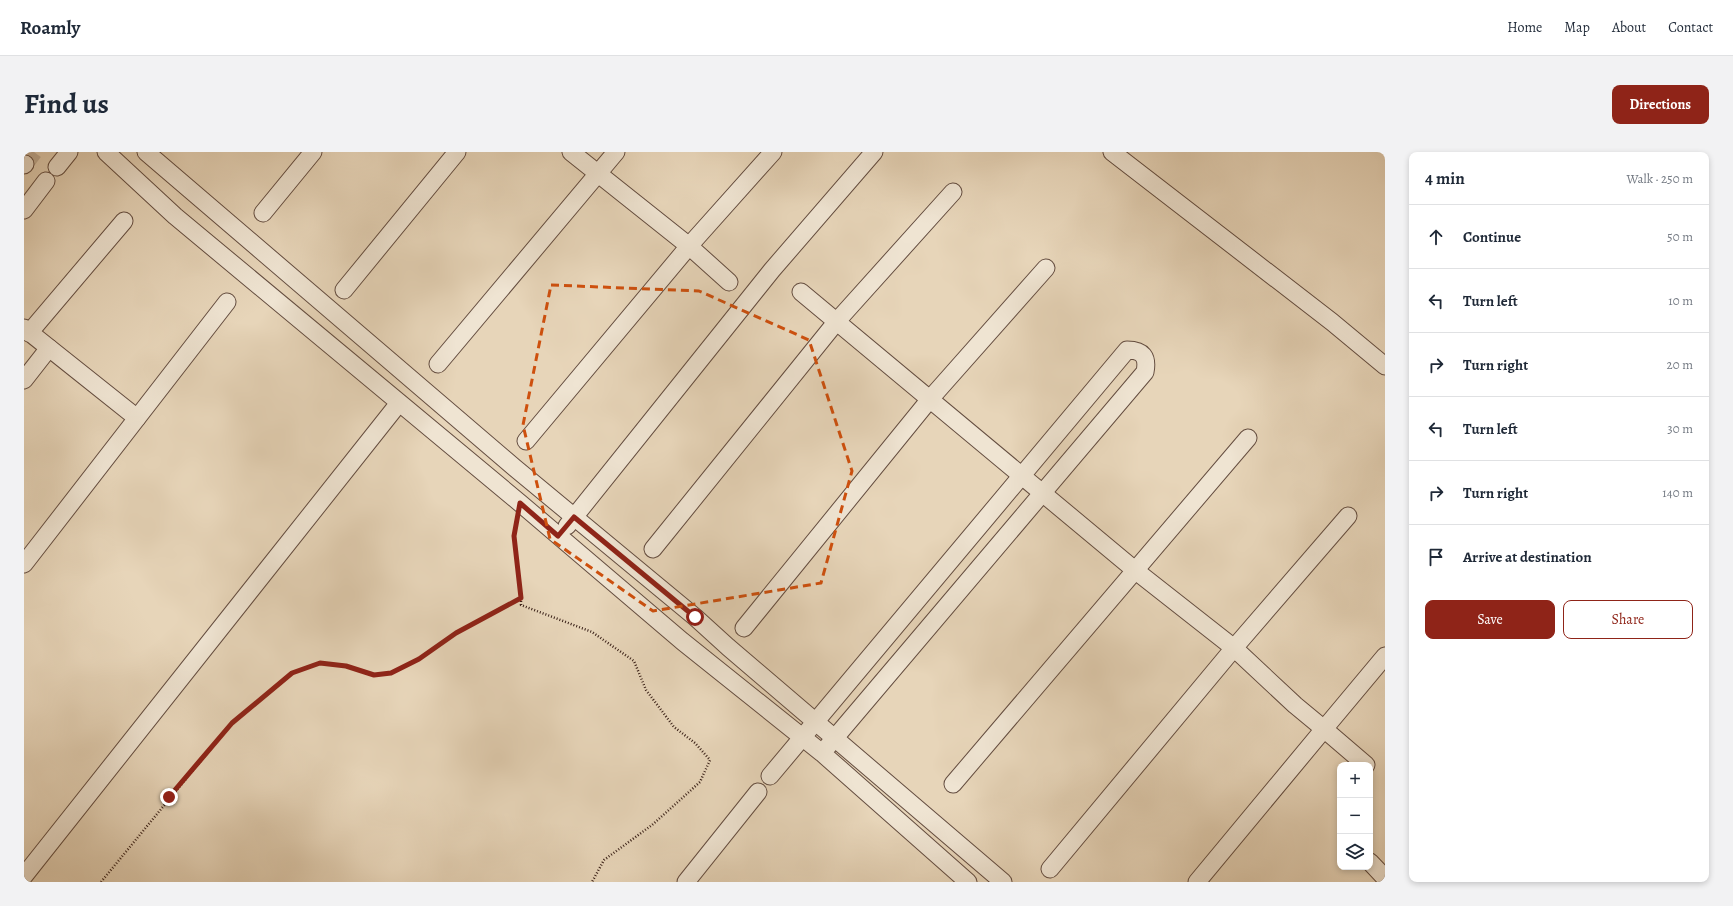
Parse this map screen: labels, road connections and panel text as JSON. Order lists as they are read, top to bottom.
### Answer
{
  "page": {
    "header": "Roamly",
    "nav": [
      "Home",
      "Map",
      "About",
      "Contact"
    ],
    "title": "Find us",
    "buttons": [
      "Directions",
      ["Save", "Share"]
    ],
    "heading": ["4 min", "Walk · 250 m"],
    "list": [
      ["Continue", "50 m"],
      ["Turn left", "10 m"],
      ["Turn right", "20 m"],
      ["Turn left", "30 m"],
      ["Turn right", "140 m"],
      "Arrive at destination"
    ],
    "map_buttons": ["+", "−"]
  }
}
